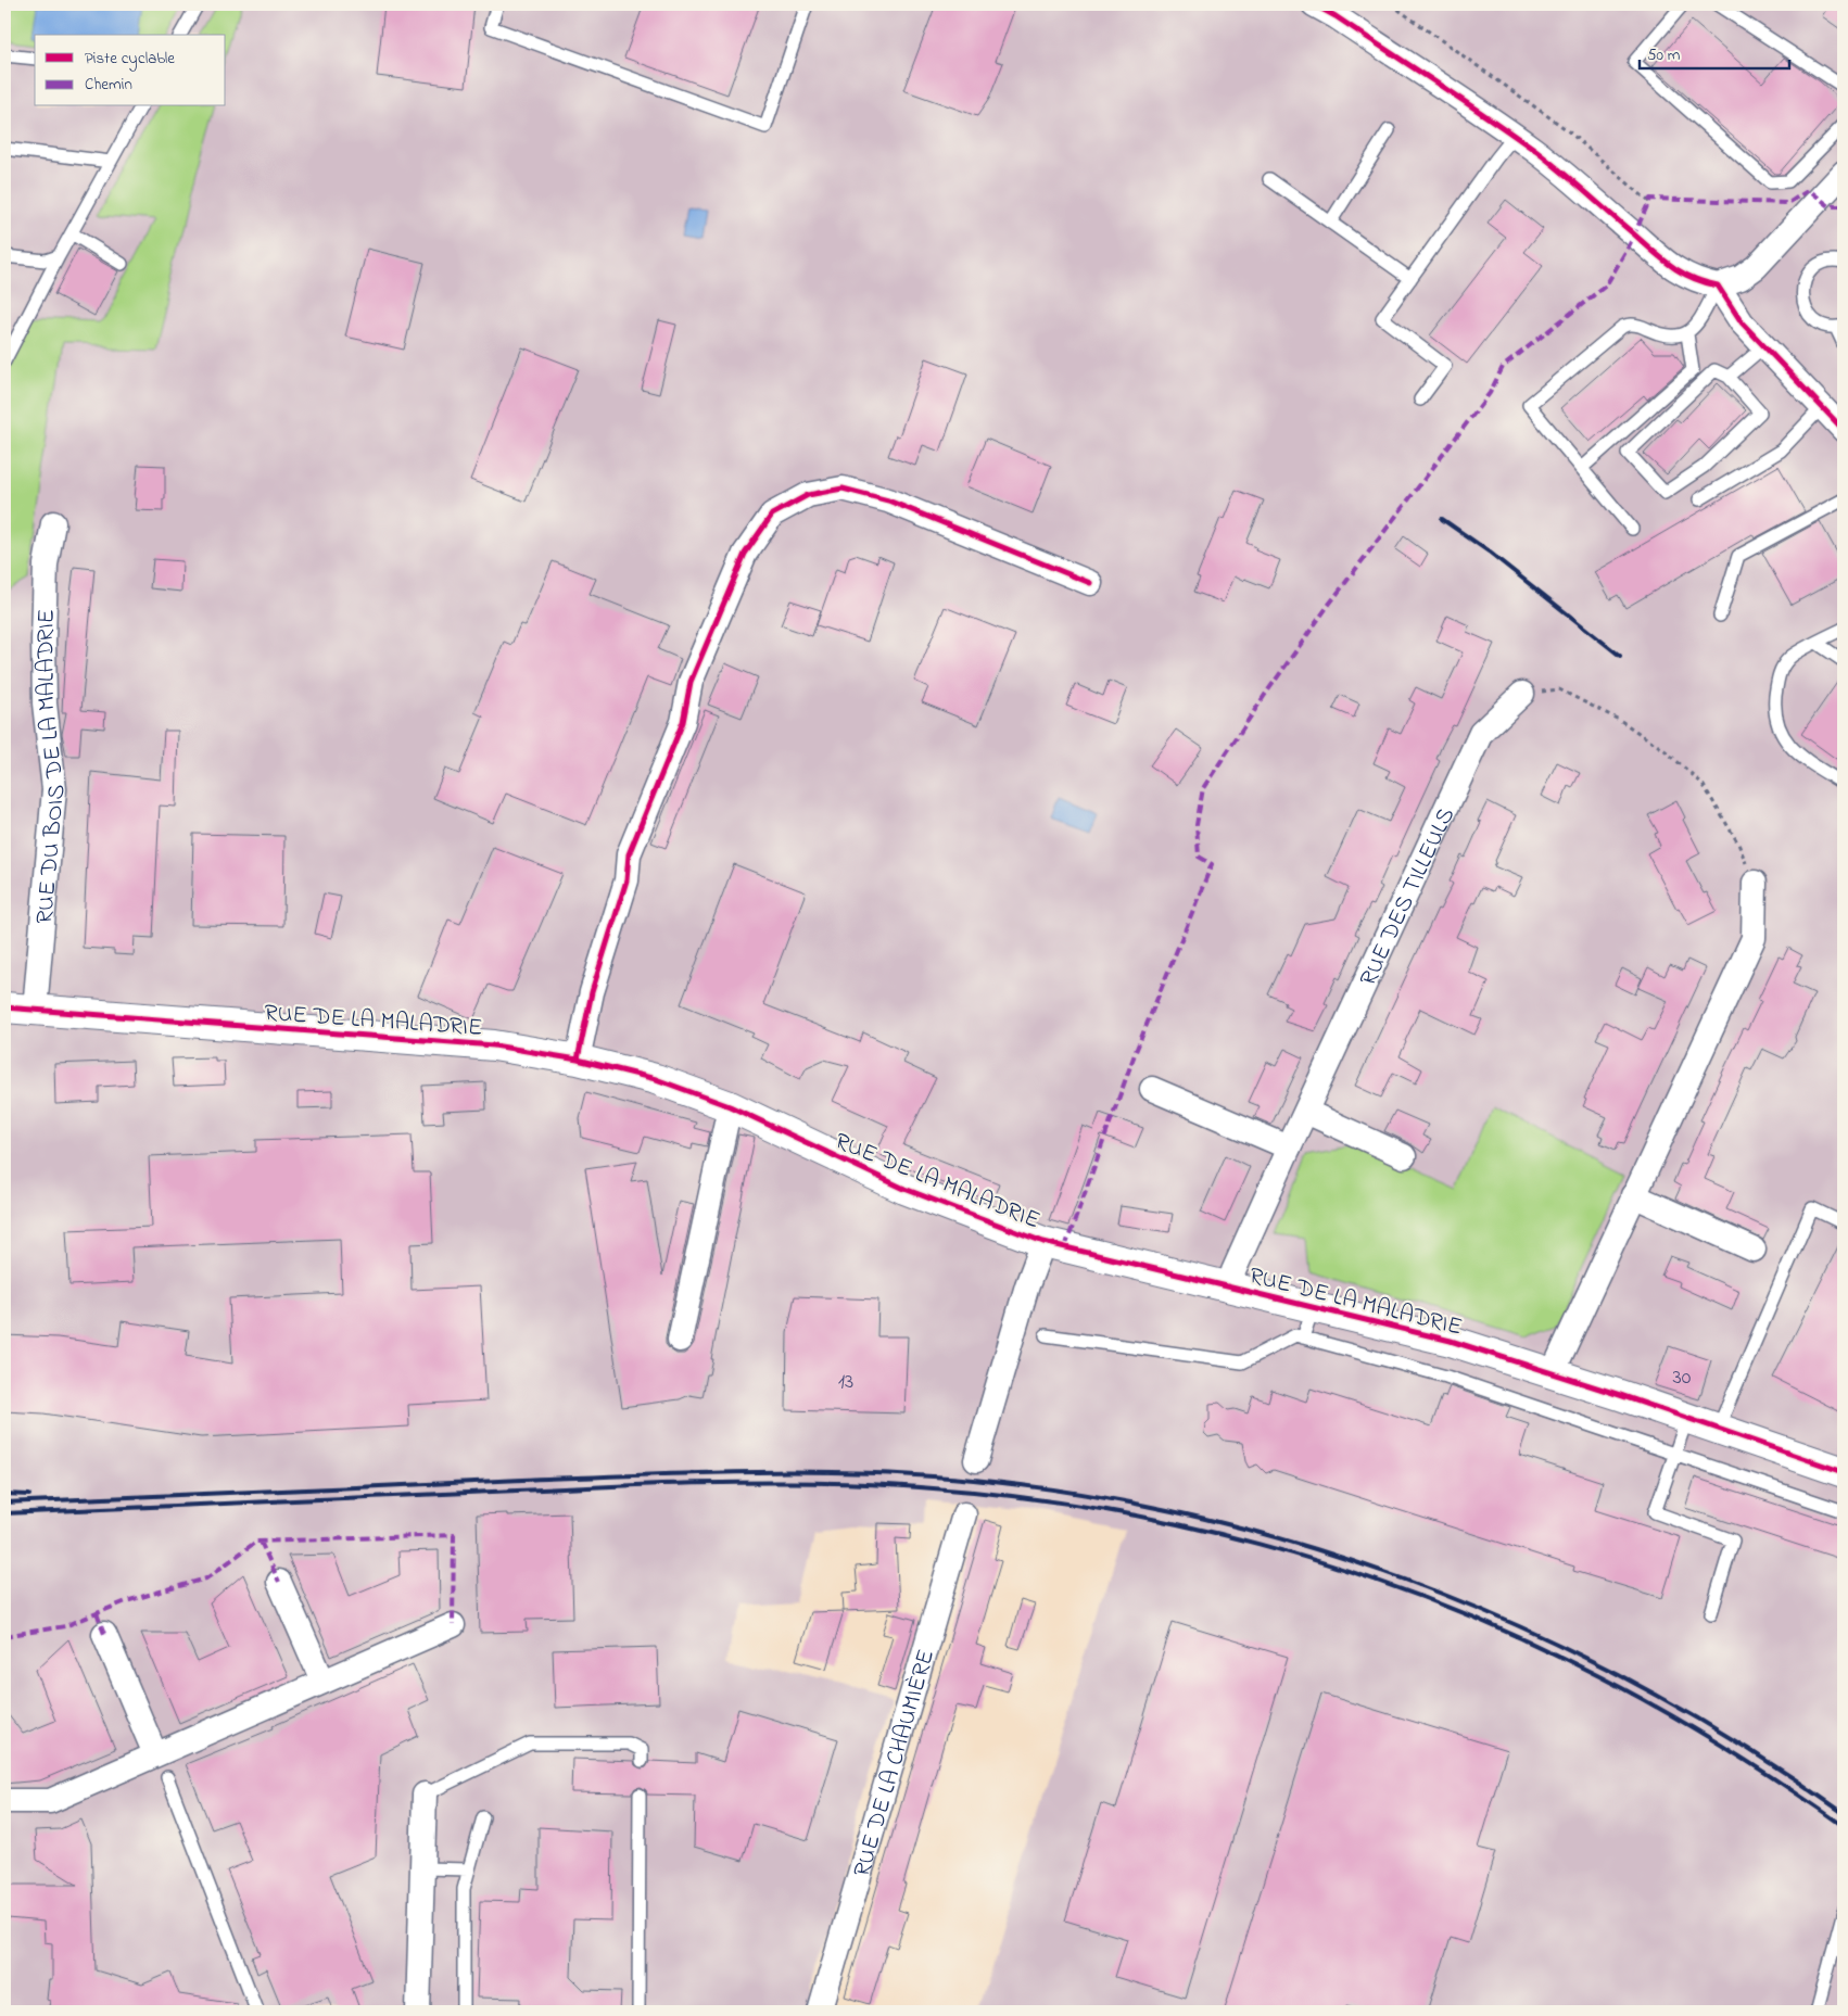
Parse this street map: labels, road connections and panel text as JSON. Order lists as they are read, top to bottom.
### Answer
{
  "streets": {
    "street": [
      "RUE DU BOIS DE LA MALADRIE",
      "RUE DES TILLEULS",
      "RUE DE LA MALADRIE",
      "RUE DE LA CHAUMIÈRE"
    ]
  },
  "crossings": [
    ["RUE DU BOIS DE LA MALADRIE", "RUE DE LA MALADRIE"],
    ["RUE DES TILLEULS", "RUE DE LA MALADRIE"]
  ],
  "house_numbers": ["30", "13"],
  "legend": ["Piste cyclable", "Chemin"],
  "scale_bar": "50 m"
}
